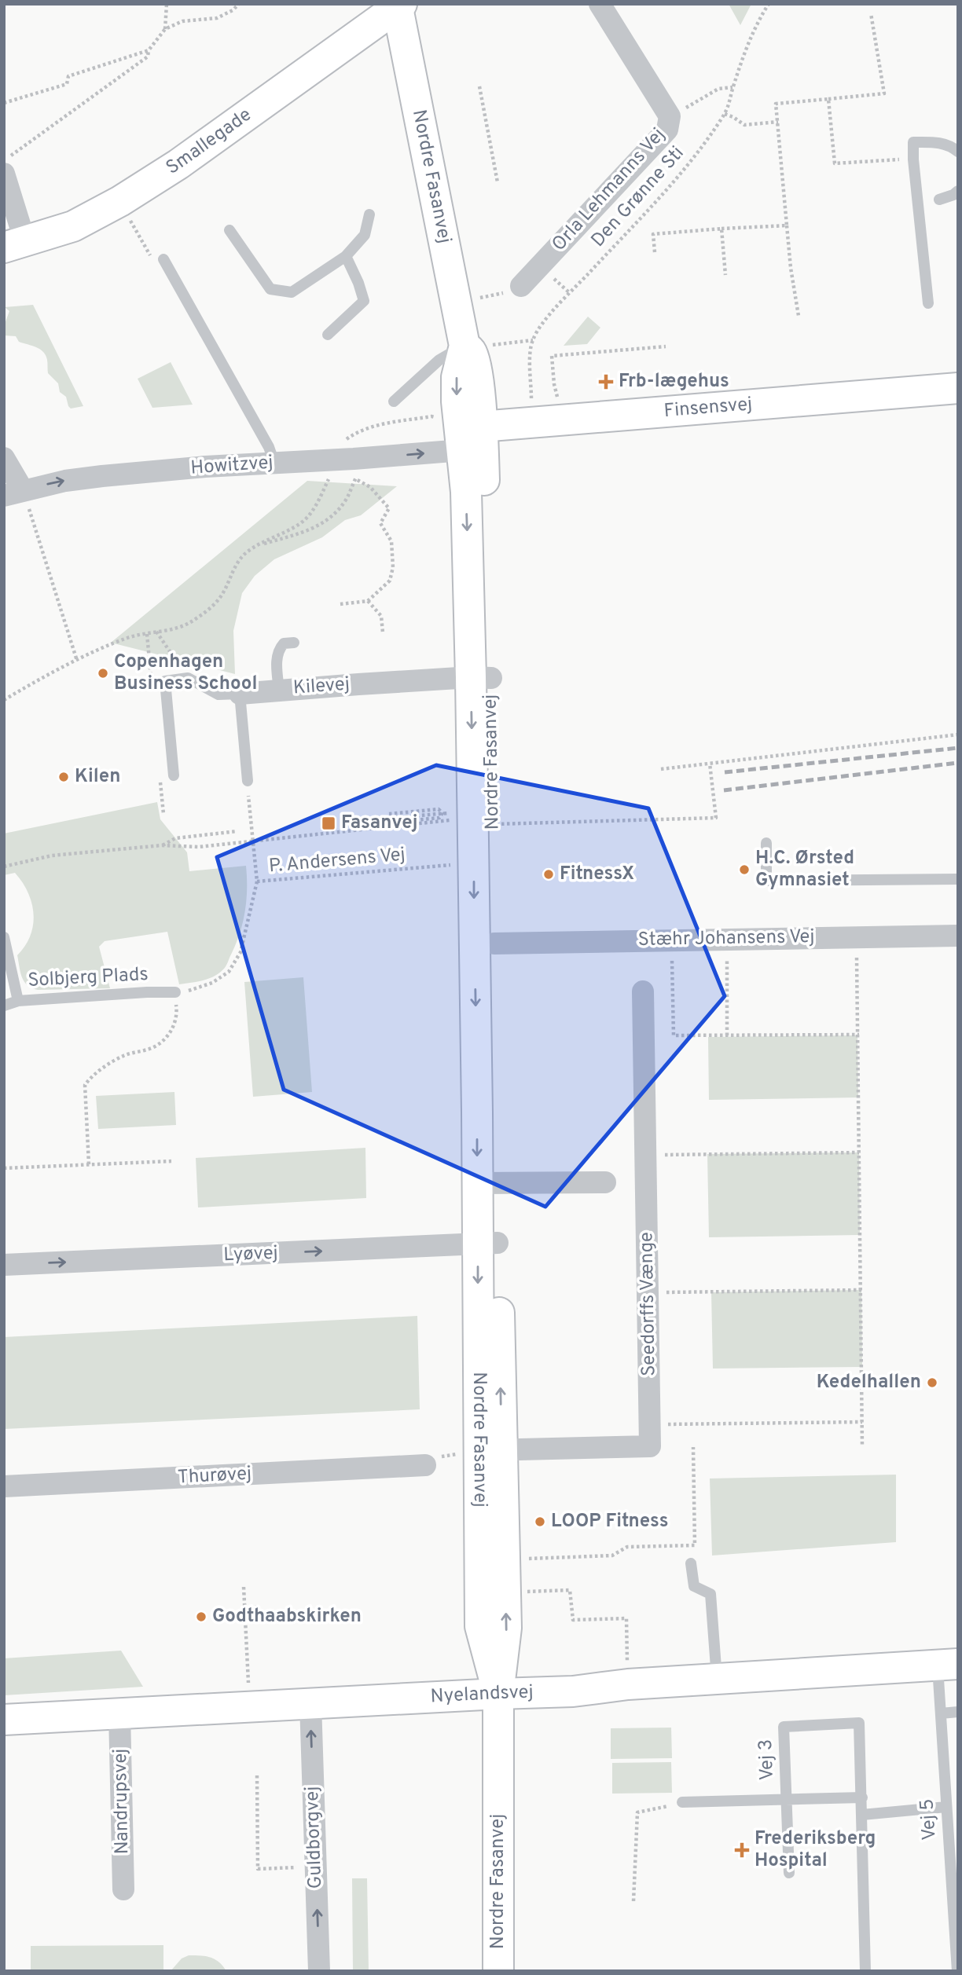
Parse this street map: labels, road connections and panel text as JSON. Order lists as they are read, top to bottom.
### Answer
{
  "streets": {
    "street": [
      "Smallegade",
      "Nordre Fasanvej",
      "Orla Lehmanns Vej",
      "Finsensvej",
      "Howitzvej",
      "Kilevej",
      "Stæhr Johansens Vej",
      "Lyøvej",
      "Seedorffs Vænge",
      "Thurøvej",
      "Nyelandsvej",
      "Nandrupsvej",
      "Guldborgvej"
    ],
    "lane": ["Solbjerg Plads", "Vej 3", "Vej 5"],
    "path": ["Den Grønne Sti", "P. Andersens Vej"]
  },
  "crossings": [
    ["Smallegade", "Nordre Fasanvej"],
    ["Nordre Fasanvej", "Finsensvej"],
    ["Nordre Fasanvej", "Howitzvej"],
    ["Nordre Fasanvej", "Kilevej"],
    ["Nordre Fasanvej", "P. Andersens Vej"],
    ["Nordre Fasanvej", "Stæhr Johansens Vej"],
    ["Nordre Fasanvej", "Lyøvej"],
    ["Nordre Fasanvej", "Seedorffs Vænge"],
    ["Nordre Fasanvej", "Nyelandsvej"],
    ["Finsensvej", "Howitzvej"],
    ["P. Andersens Vej", "Solbjerg Plads"],
    ["Nyelandsvej", "Nandrupsvej"],
    ["Nyelandsvej", "Vej 5"],
    ["Nyelandsvej", "Guldborgvej"]
  ],
  "one_way": ["Howitzvej", "Lyøvej", "Guldborgvej"],
  "places": {
    "health": ["Frb-lægehus", "Frederiksberg Hospital"],
    "other": [
      "Copenhagen Business School",
      "Kilen",
      "H.C. Ørsted Gymnasiet",
      "FitnessX",
      "Kedelhallen",
      "LOOP Fitness",
      "Godthaabskirken"
    ],
    "transit": ["Fasanvej"]
  }
}
